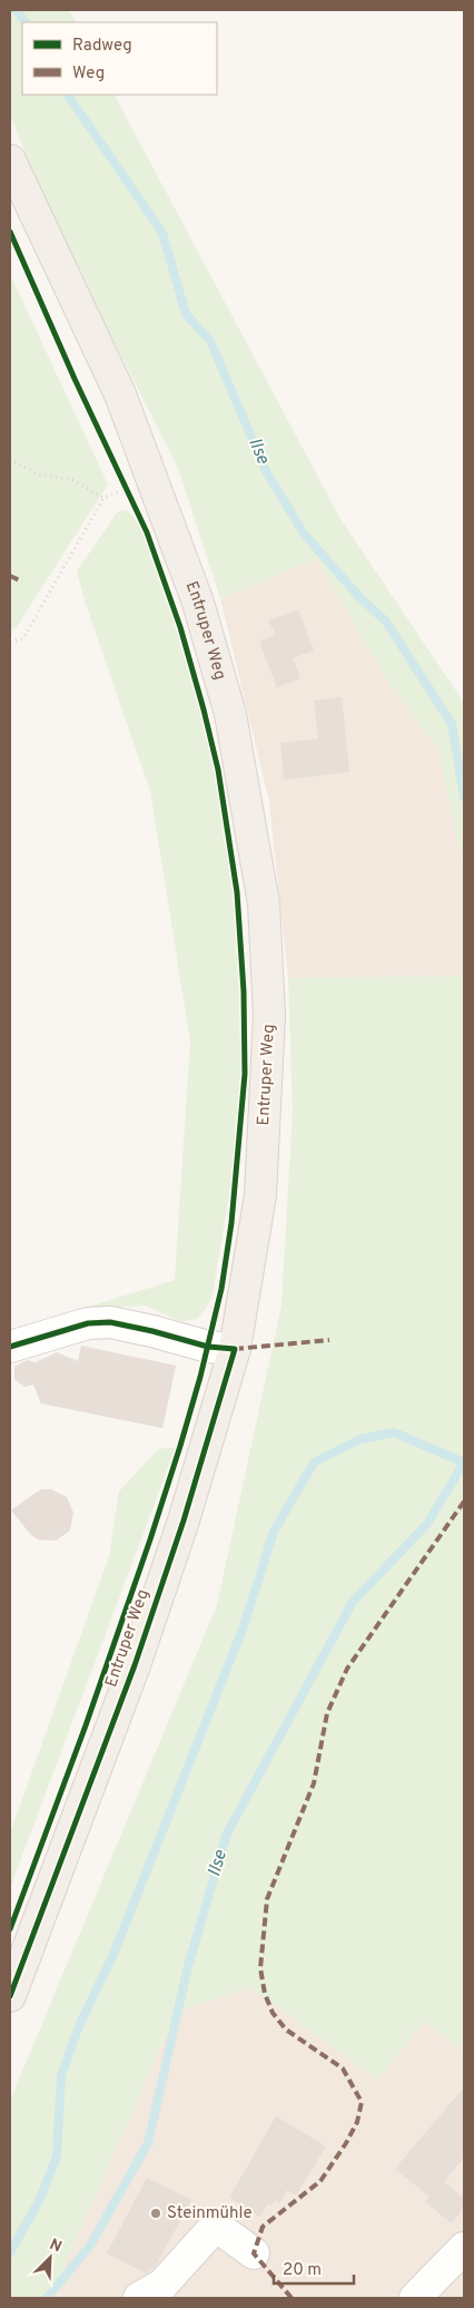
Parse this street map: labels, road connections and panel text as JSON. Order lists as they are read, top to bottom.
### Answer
{
  "streets": {
    "main road": ["Entruper Weg"]
  },
  "water": ["Ilse"],
  "places": ["Steinmühle"],
  "legend": ["Radweg", "Weg"],
  "scale_bar": "20 m",
  "north": "top right"
}
